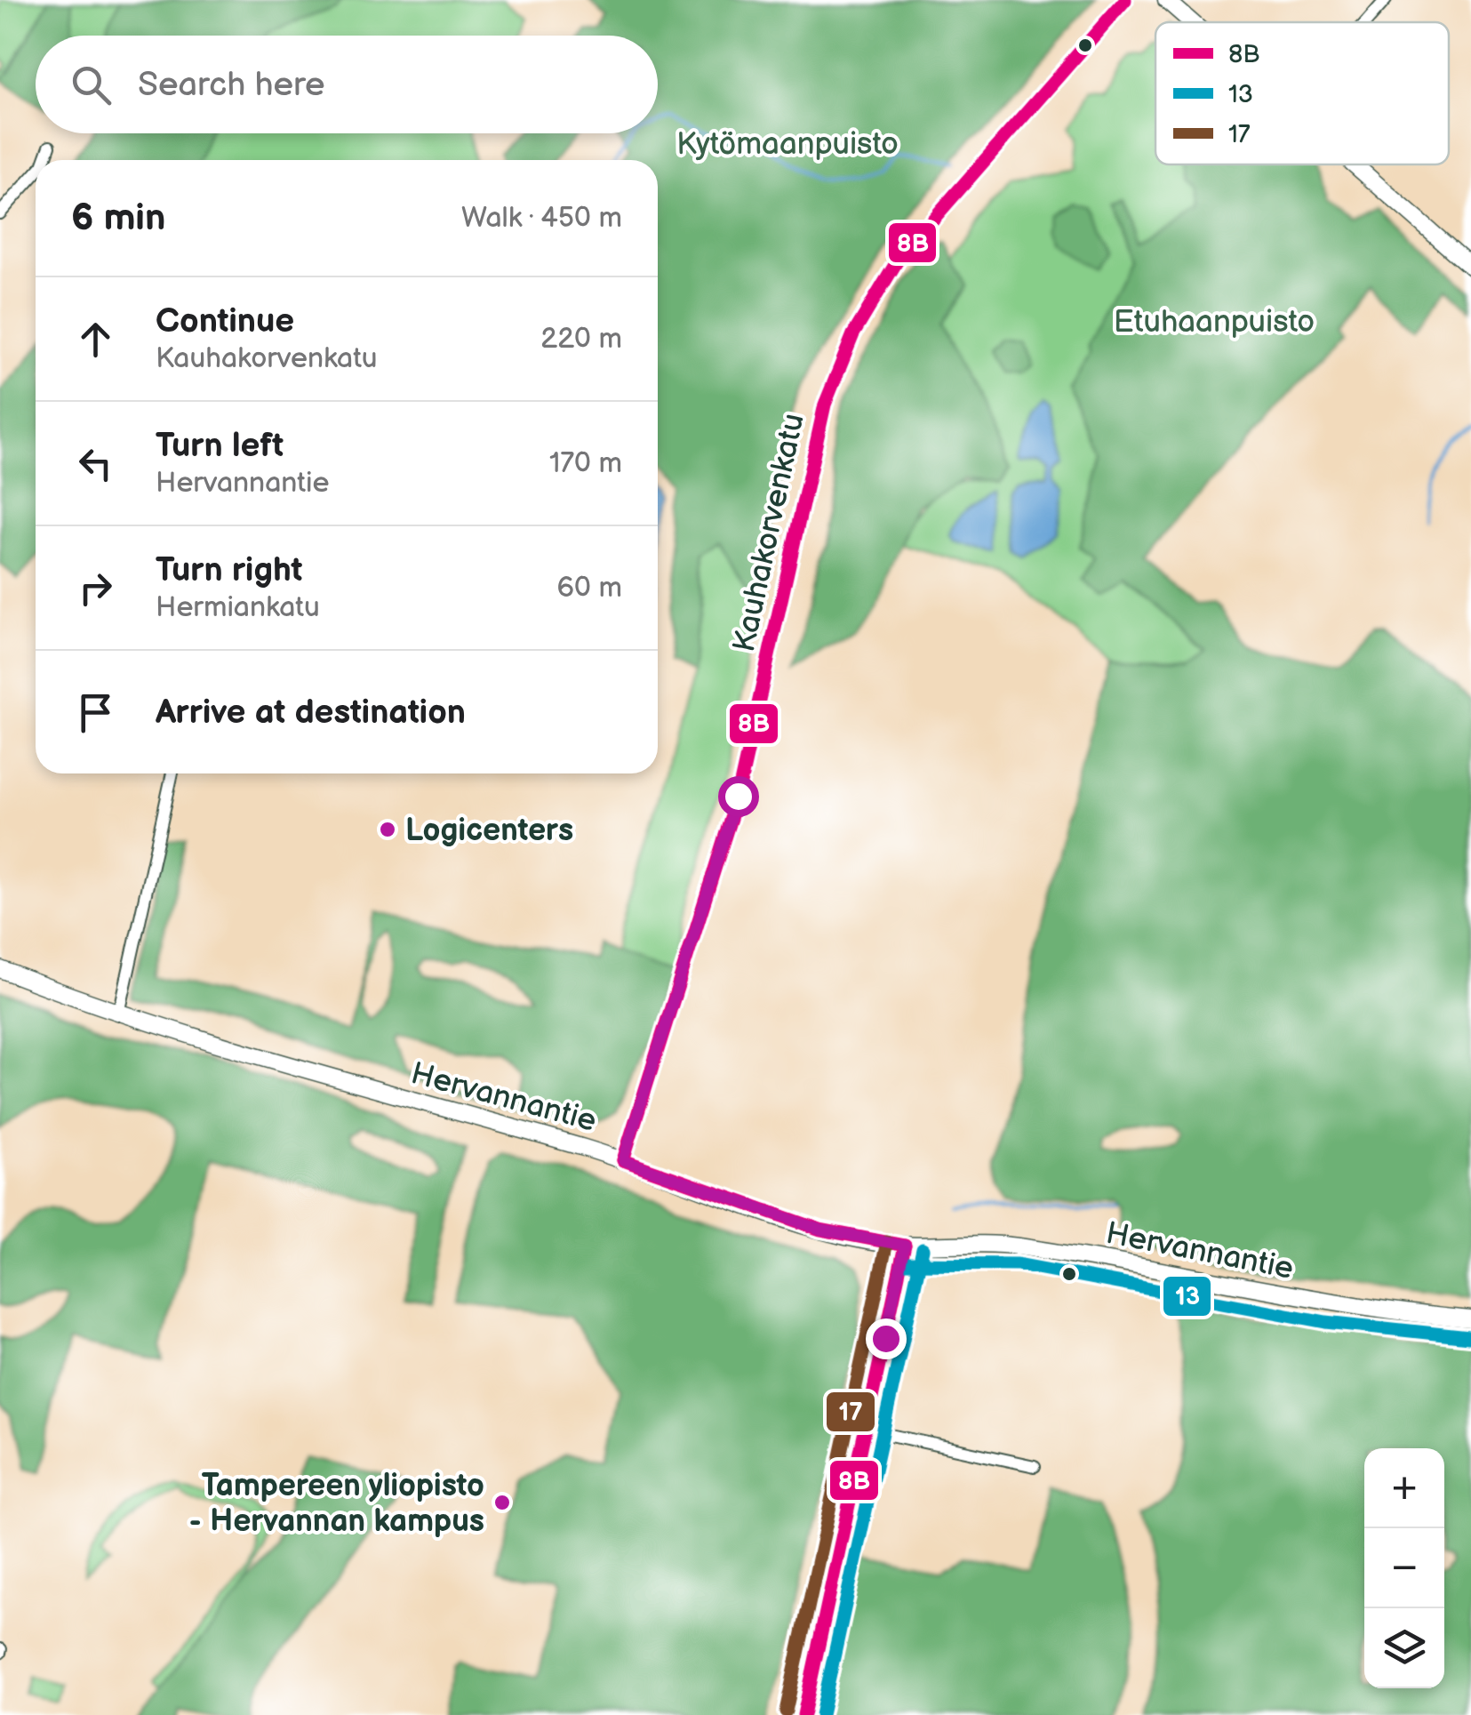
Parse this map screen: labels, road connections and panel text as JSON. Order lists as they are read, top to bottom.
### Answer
{
  "streets": {
    "street": ["Kauhakorvenkatu", "Hervannantie"]
  },
  "crossings": [
    ["Kauhakorvenkatu", "Hervannantie"]
  ],
  "parks": ["Kytömaanpuisto", "Etuhaanpuisto"],
  "places": ["Logicenters", "Tampereen yliopisto - Hervannan kampus"],
  "lines": ["transit line 8B", "transit line 17", "transit line 13"],
  "legend": ["8B", "13", "17"],
  "page": {
    "search": "Search here",
    "heading": ["6 min", "Walk · 450 m"],
    "list": [
      ["Continue", "Kauhakorvenkatu", "220 m"],
      ["Turn left", "Hervannantie", "170 m"],
      ["Turn right", "Hermiankatu", "60 m"],
      "Arrive at destination"
    ],
    "map_buttons": ["+", "−"]
  }
}
